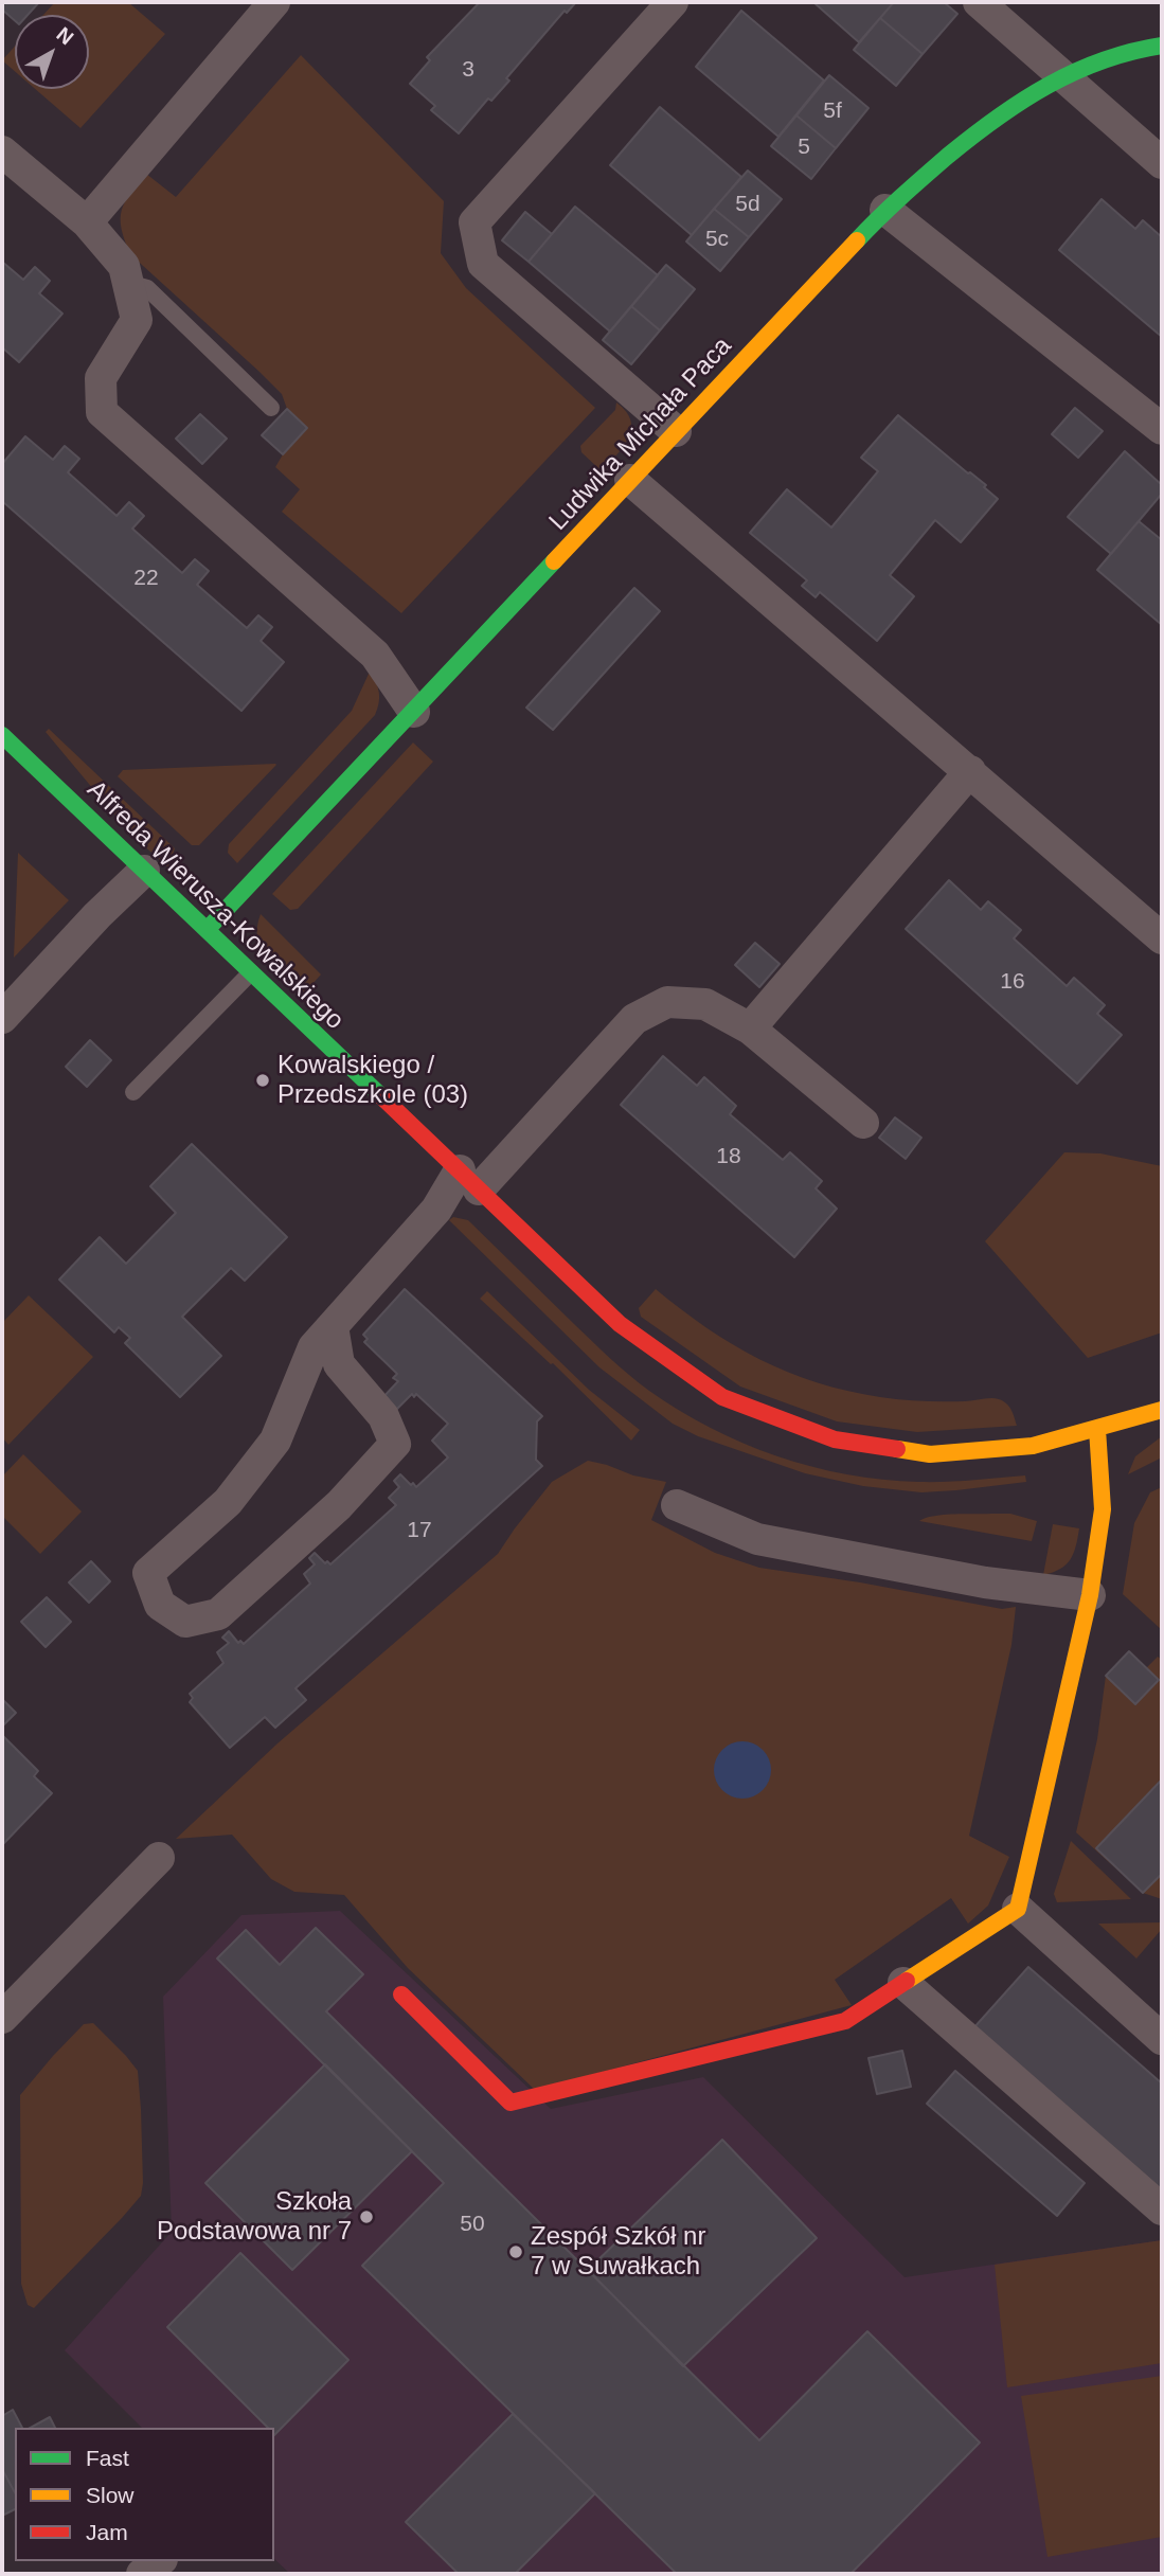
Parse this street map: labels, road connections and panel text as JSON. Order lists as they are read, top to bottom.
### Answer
{
  "streets": {
    "street": ["Ludwika Michała Paca", "Alfreda Wierusza-Kowalskiego"]
  },
  "crossings": [
    ["Ludwika Michała Paca", "Alfreda Wierusza-Kowalskiego"]
  ],
  "places": ["Kowalskiego / Przedszkole (03)", "Szkoła Podstawowa nr 7", "Zespół Szkół nr 7 w Suwałkach"],
  "house_numbers": [
    "3",
    "5f",
    "5",
    "5d",
    "5c",
    "22",
    "16",
    "18",
    "17",
    "50"
  ],
  "legend": ["Fast", "Slow", "Jam"],
  "north": "top right"
}
